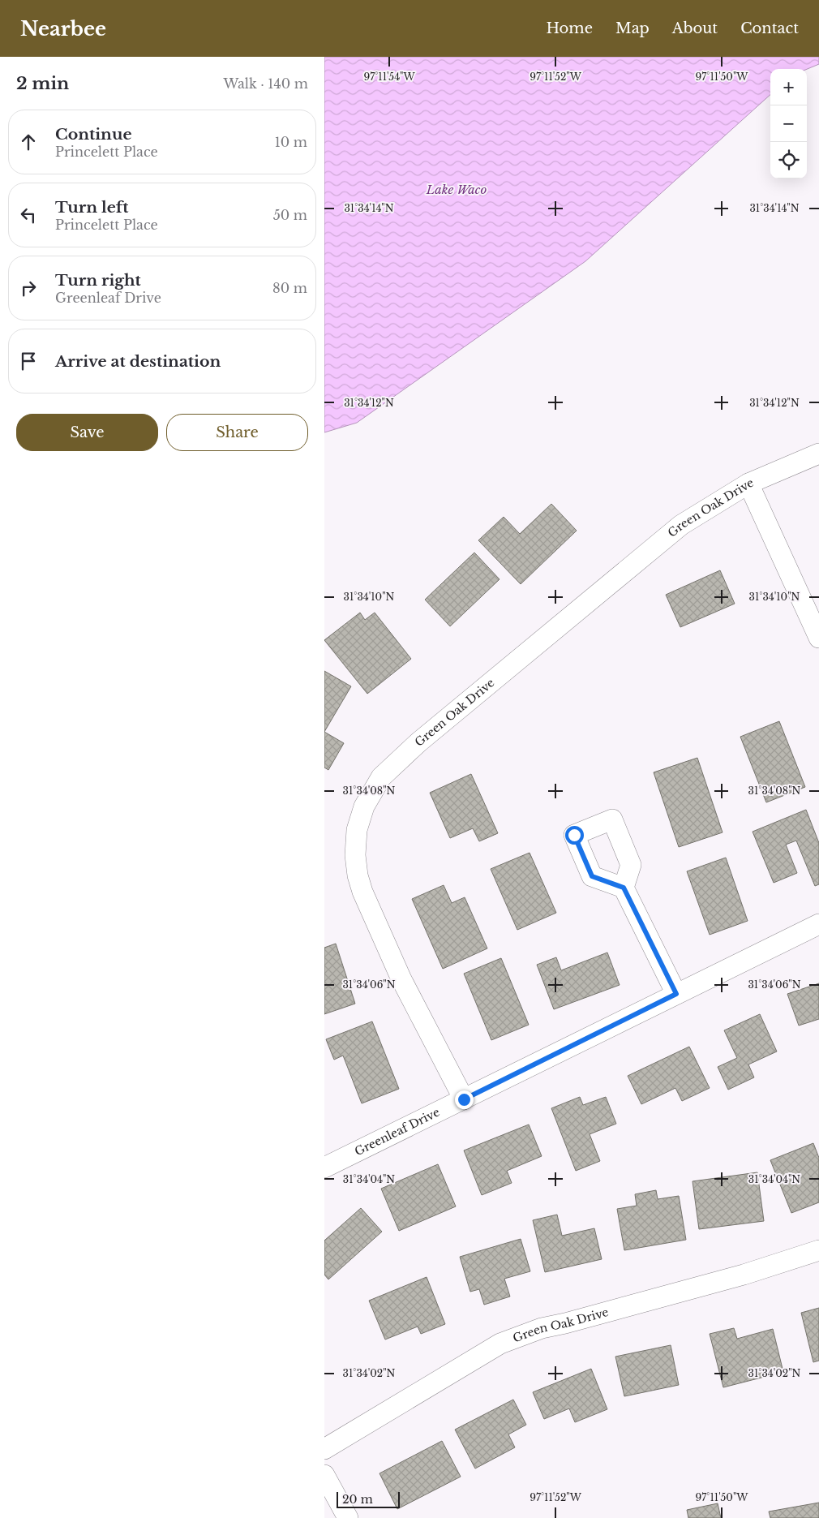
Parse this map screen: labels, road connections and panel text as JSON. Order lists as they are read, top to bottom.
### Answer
{
  "streets": {
    "street": ["Green Oak Drive", "Greenleaf Drive"]
  },
  "crossings": [
    ["Green Oak Drive", "Greenleaf Drive"]
  ],
  "water": ["Lake Waco"],
  "scale_bar": "20 m",
  "page": {
    "header": "Nearbee",
    "nav": [
      "Home",
      "Map",
      "About",
      "Contact"
    ],
    "heading": ["2 min", "Walk · 140 m"],
    "map_buttons": ["+", "−"],
    "list": [
      ["Continue", "Princelett Place", "10 m"],
      ["Turn left", "Princelett Place", "50 m"],
      ["Turn right", "Greenleaf Drive", "80 m"],
      "Arrive at destination"
    ],
    "buttons": ["Save", "Share"],
    "scale": "20 m"
  },
  "coordinates": [
    "97°11'54\"W",
    "97°11'52\"W",
    "97°11'50\"W",
    "31°34'14\"N",
    "31°34'12\"N",
    "31°34'10\"N",
    "31°34'08\"N",
    "31°34'06\"N",
    "31°34'04\"N",
    "31°34'02\"N"
  ]
}
